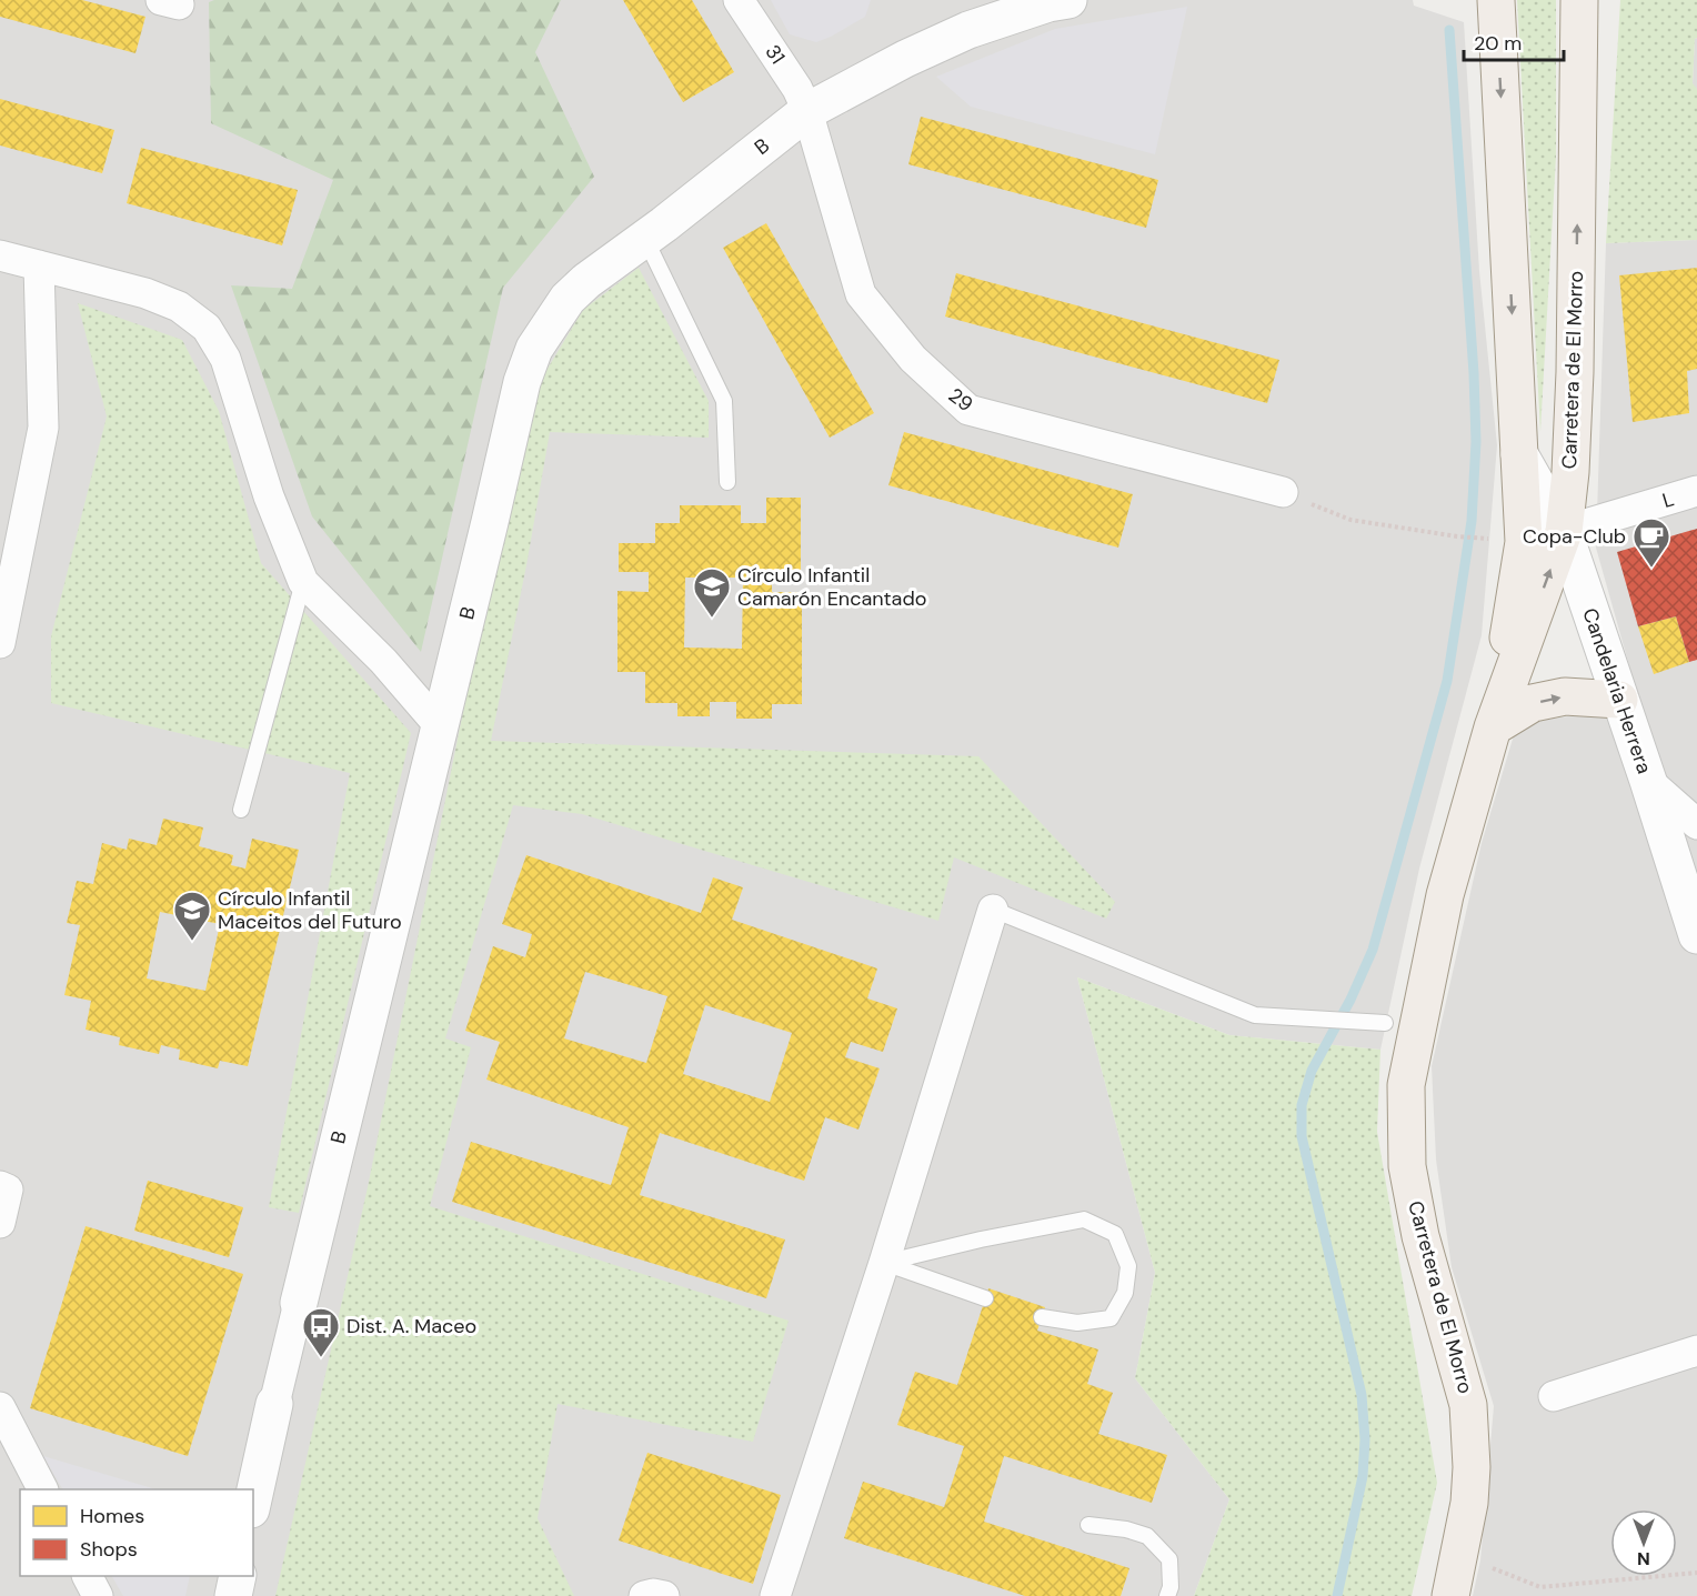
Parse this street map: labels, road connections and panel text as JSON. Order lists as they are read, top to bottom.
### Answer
{
  "streets": {
    "main road": ["Carretera de El Morro"],
    "street": [
      "31",
      "B",
      "29",
      "L",
      "Candelaria Herrera"
    ]
  },
  "crossings": [
    ["31", "B"],
    ["31", "29"],
    ["B", "29"],
    ["Carretera de El Morro", "L"],
    ["Carretera de El Morro", "Candelaria Herrera"],
    ["L", "Candelaria Herrera"]
  ],
  "places": {
    "cafe": ["Copa-Club"],
    "school or university": ["Círculo Infantil Camarón Encantado", "Círculo Infantil Maceitos del Futuro"],
    "bus stop": ["Dist. A. Maceo"]
  },
  "legend": ["Homes", "Shops"],
  "scale_bar": "20 m",
  "north": "bottom"
}
